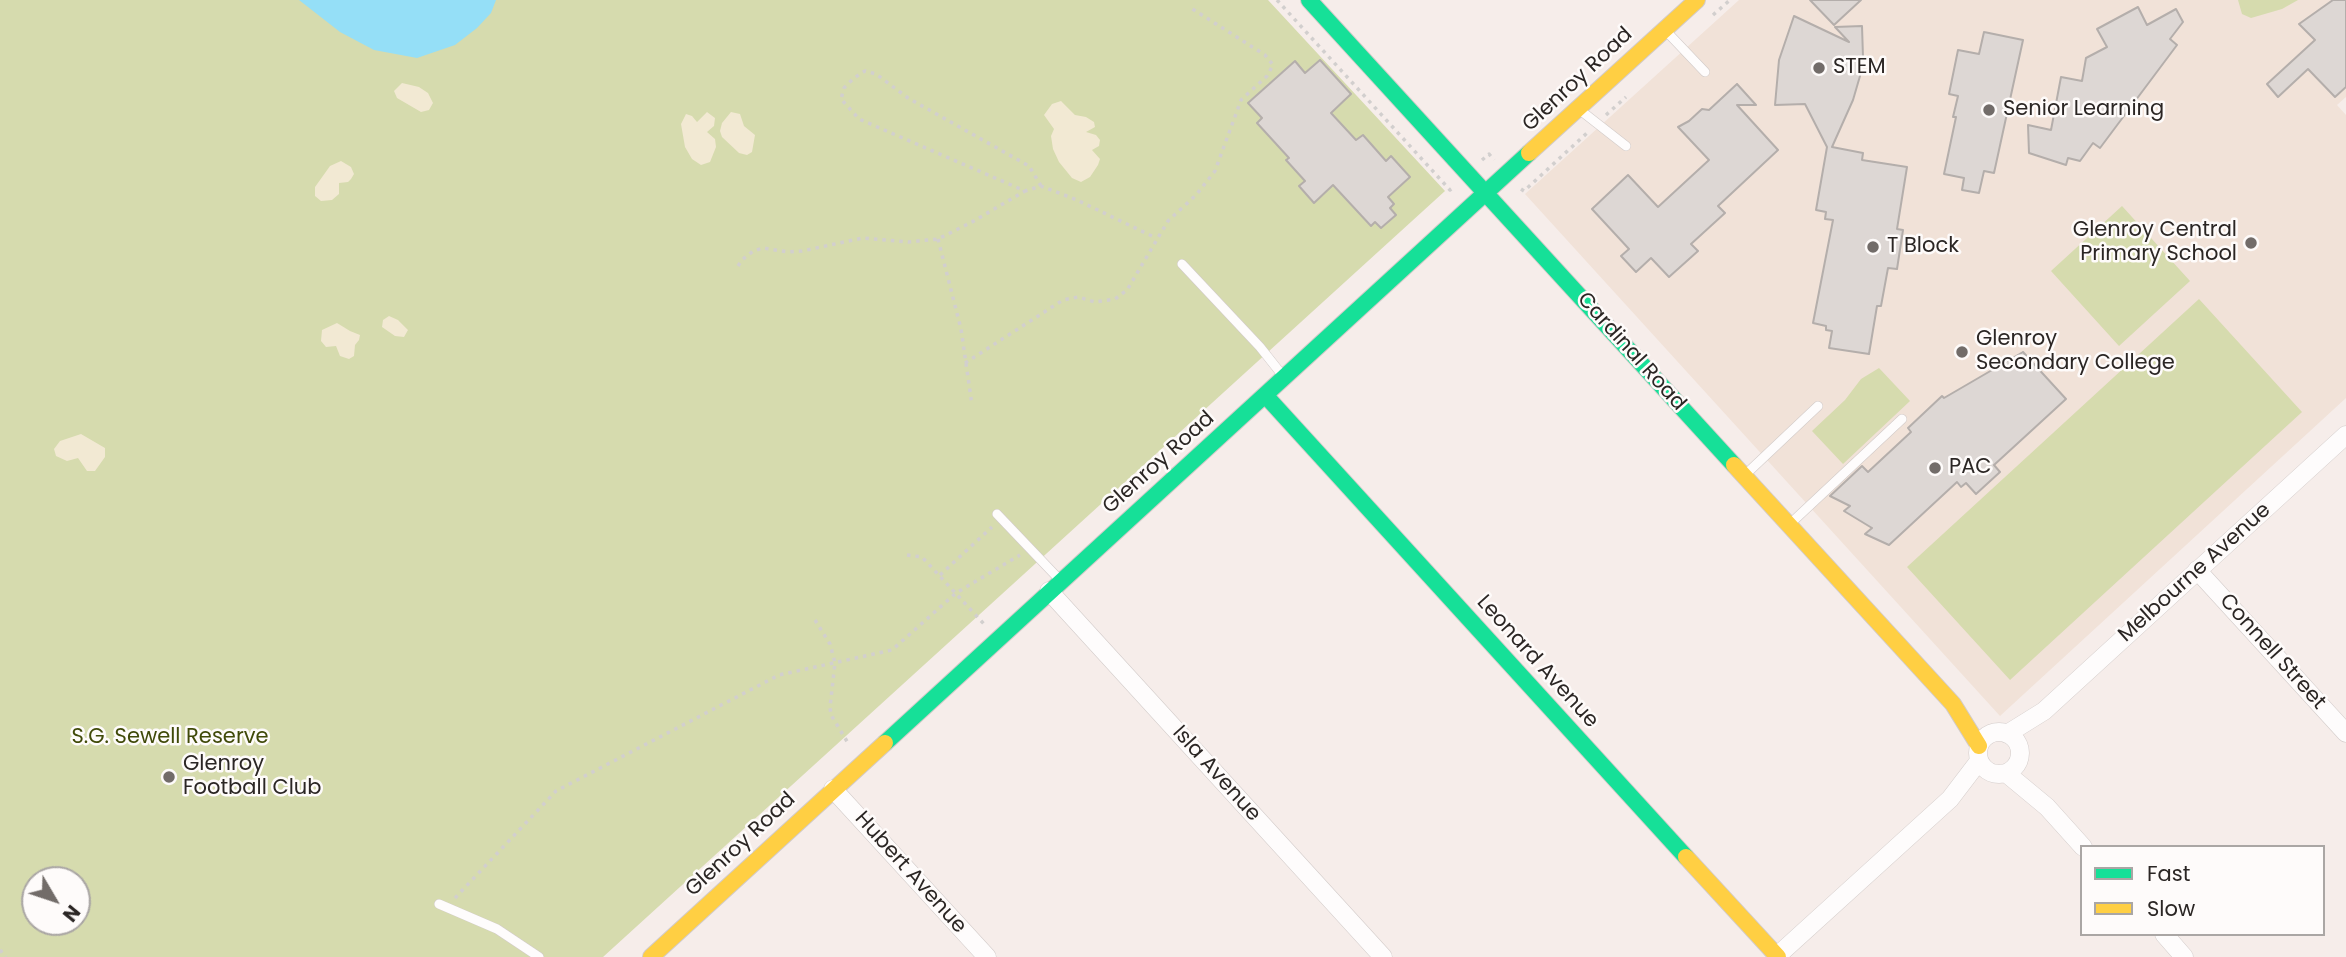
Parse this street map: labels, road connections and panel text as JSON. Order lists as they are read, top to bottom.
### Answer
{
  "streets": {
    "street": [
      "Glenroy Road",
      "Cardinal Road",
      "Melbourne Avenue",
      "Connell Street",
      "Leonard Avenue",
      "Isla Avenue",
      "Hubert Avenue"
    ]
  },
  "crossings": [
    ["Glenroy Road", "Cardinal Road"],
    ["Glenroy Road", "Leonard Avenue"],
    ["Glenroy Road", "Isla Avenue"],
    ["Glenroy Road", "Hubert Avenue"],
    ["Cardinal Road", "Melbourne Avenue"],
    ["Melbourne Avenue", "Connell Street"],
    ["Melbourne Avenue", "Leonard Avenue"]
  ],
  "parks": ["S.G. Sewell Reserve"],
  "places": [
    "STEM",
    "Senior Learning",
    "Glenroy Central Primary School",
    "T Block",
    "Glenroy Secondary College",
    "PAC",
    "Glenroy Football Club"
  ],
  "legend": ["Fast", "Slow"],
  "north": "bottom right"
}
